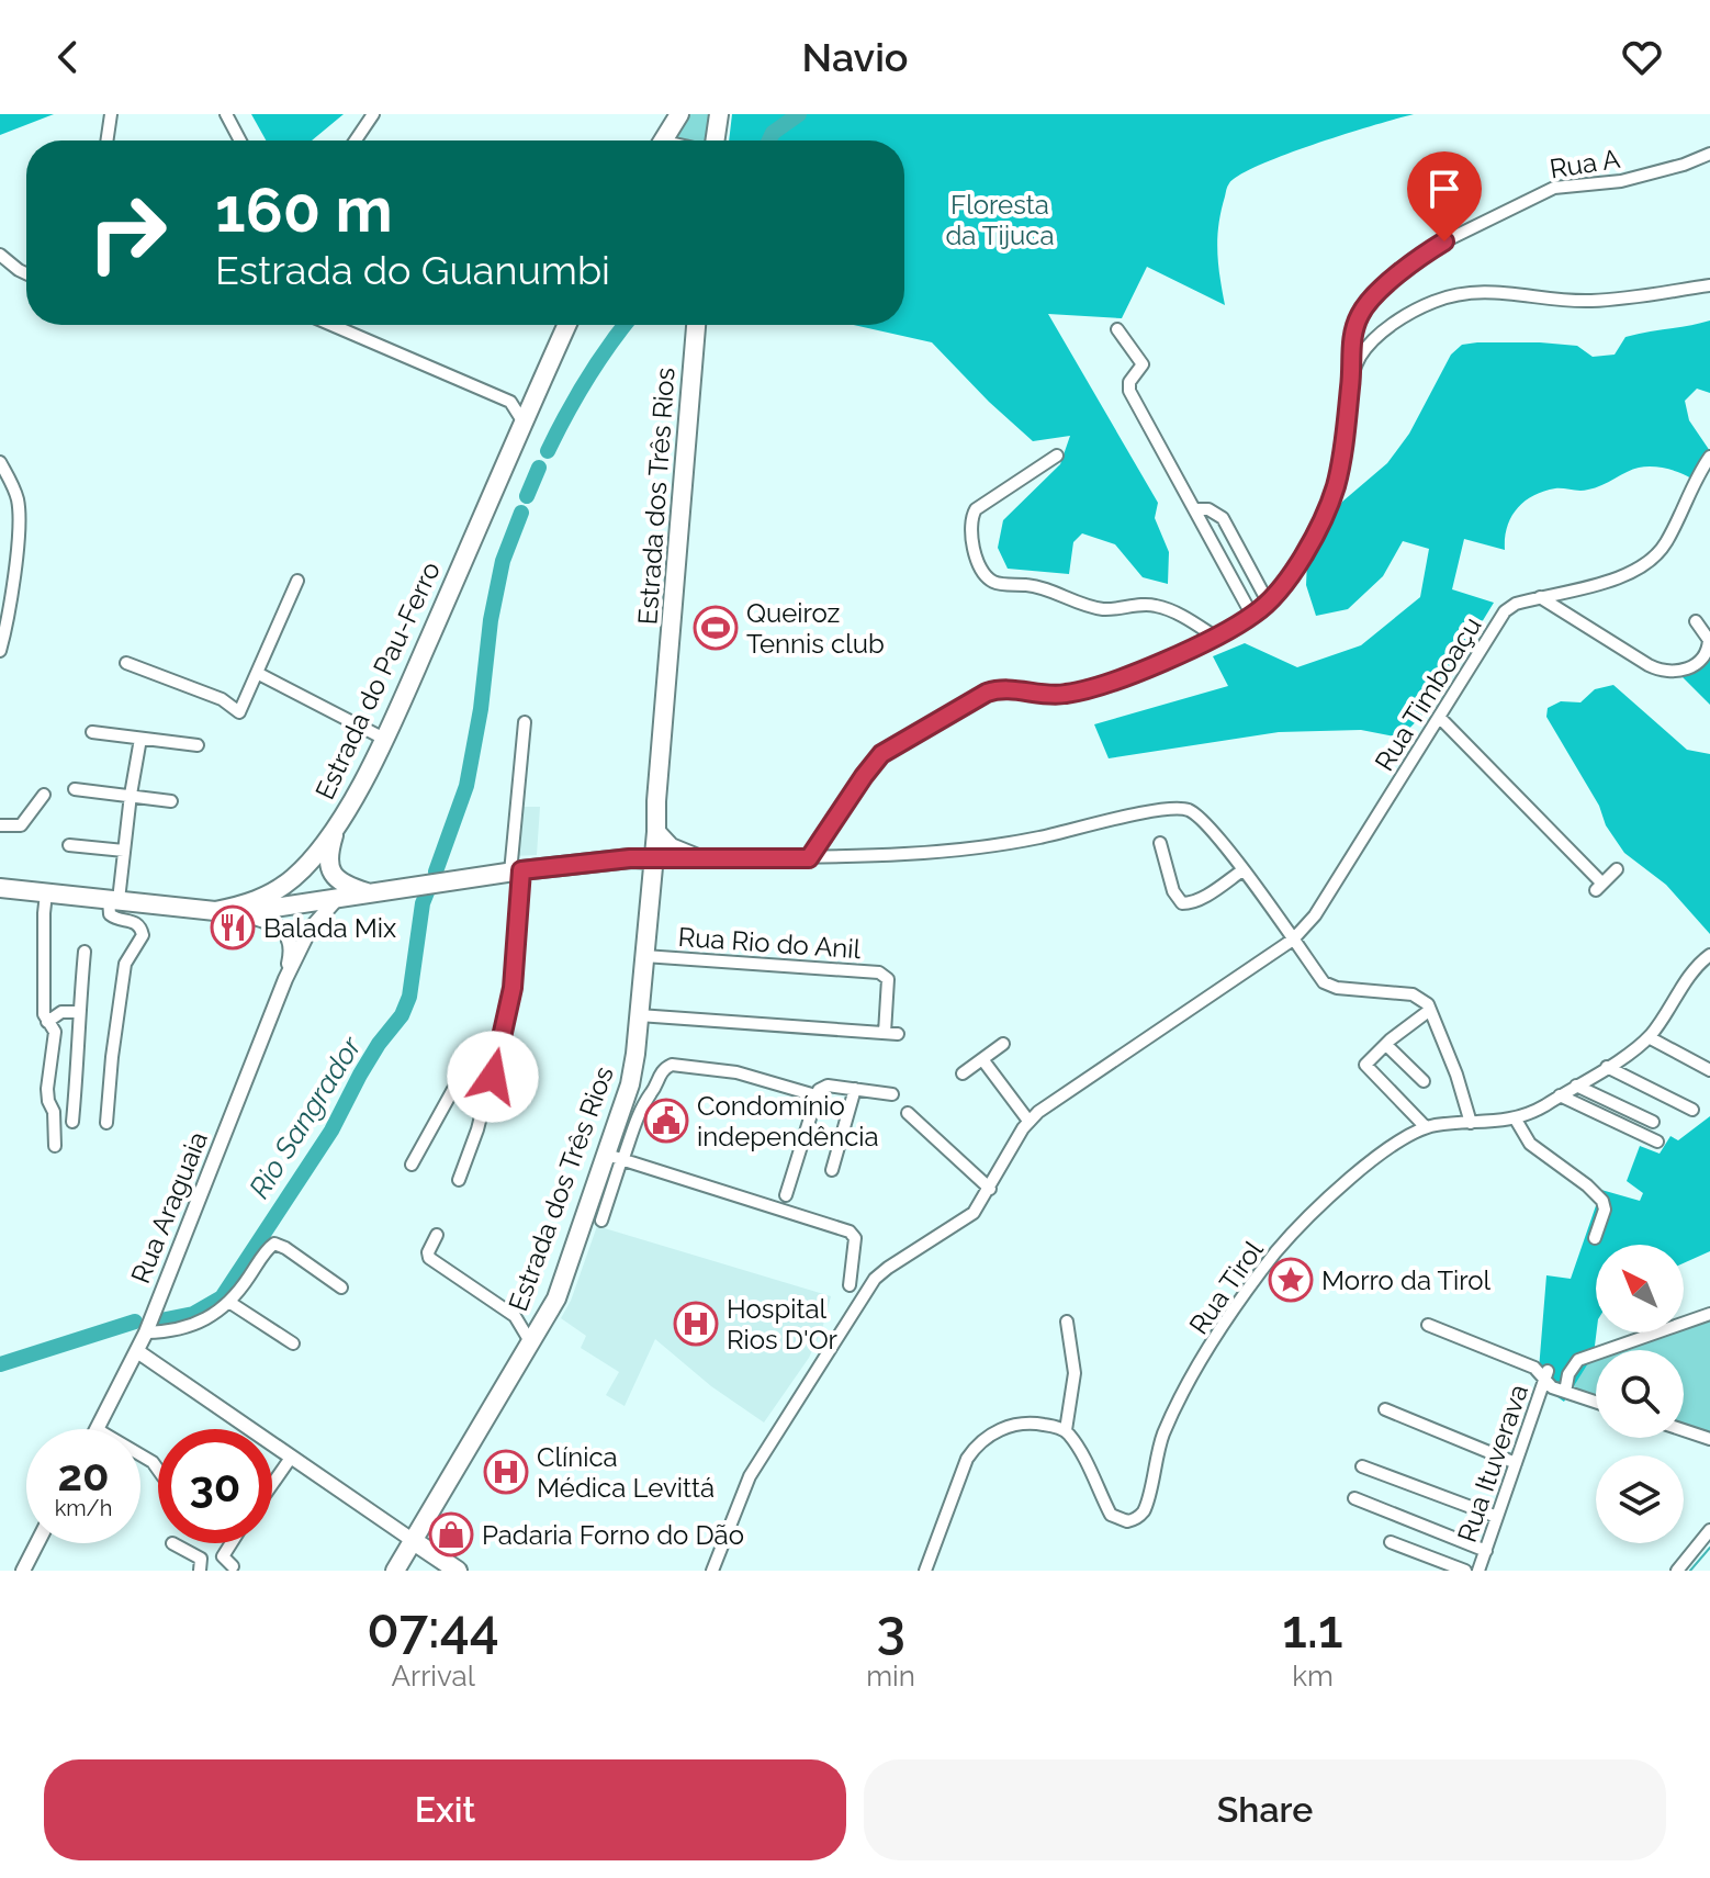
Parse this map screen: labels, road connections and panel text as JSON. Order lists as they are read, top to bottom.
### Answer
{
  "streets": {
    "main road": ["Estrada dos Três Rios", "Estrada do Pau-Ferro"],
    "street": [
      "Rua A",
      "Rua Timboaçu",
      "Rua Rio do Anil",
      "Rua Araguaia",
      "Rua Tirol",
      "Rua Ituverava"
    ]
  },
  "crossings": [
    ["Estrada dos Três Rios", "Rua Rio do Anil"]
  ],
  "water": ["Rio Sangrador"],
  "parks": ["Floresta da Tijuca"],
  "places": {
    "sports": ["Queiroz Tennis club"],
    "restaurant": ["Balada Mix"],
    "public building": ["Condomínio independência"],
    "place": ["Morro da Tirol"],
    "hospital": ["Hospital Rios D'Or", "Clínica Médica Levittá"],
    "shop": ["Padaria Forno do Dão"]
  },
  "north": "top left",
  "page": {
    "header": "Navio",
    "turn": ["160 m", "Estrada do Guanumbi"],
    "speed": "20 km/h",
    "limit": "30",
    "eta": [
      "07:44",
      "Arrival",
      "3",
      "min",
      "1.1",
      "km"
    ],
    "buttons": ["Exit", "Share"]
  }
}
